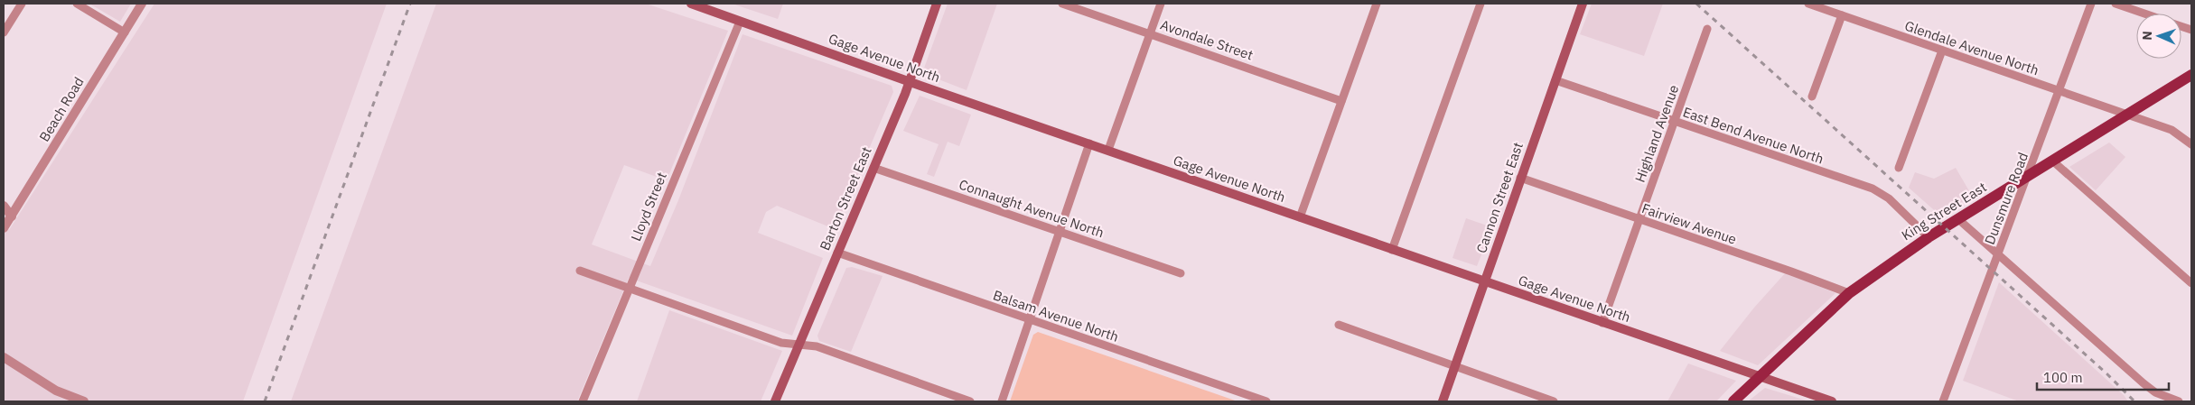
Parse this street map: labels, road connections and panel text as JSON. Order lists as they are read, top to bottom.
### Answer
{
  "streets": {
    "main road": [
      "Gage Avenue North",
      "Cannon Street East",
      "Barton Street East",
      "King Street East"
    ],
    "street": [
      "Avondale Street",
      "Glendale Avenue North",
      "Beach Road",
      "Highland Avenue",
      "East Bend Avenue North",
      "Dunsmure Road",
      "Lloyd Street",
      "Connaught Avenue North",
      "Fairview Avenue",
      "Balsam Avenue North"
    ]
  },
  "crossings": [
    ["Glendale Avenue North", "Dunsmure Road"],
    ["Glendale Avenue North", "King Street East"],
    ["Gage Avenue North", "Highland Avenue"],
    ["Gage Avenue North", "Cannon Street East"],
    ["Gage Avenue North", "Barton Street East"],
    ["Gage Avenue North", "Lloyd Street"],
    ["Gage Avenue North", "King Street East"],
    ["Highland Avenue", "East Bend Avenue North"],
    ["Highland Avenue", "Fairview Avenue"],
    ["East Bend Avenue North", "Cannon Street East"],
    ["East Bend Avenue North", "King Street East"],
    ["Cannon Street East", "Fairview Avenue"],
    ["Barton Street East", "Connaught Avenue North"],
    ["Barton Street East", "Balsam Avenue North"],
    ["Dunsmure Road", "King Street East"],
    ["King Street East", "Fairview Avenue"]
  ],
  "scale_bar": "100 m",
  "north": "left"
}
